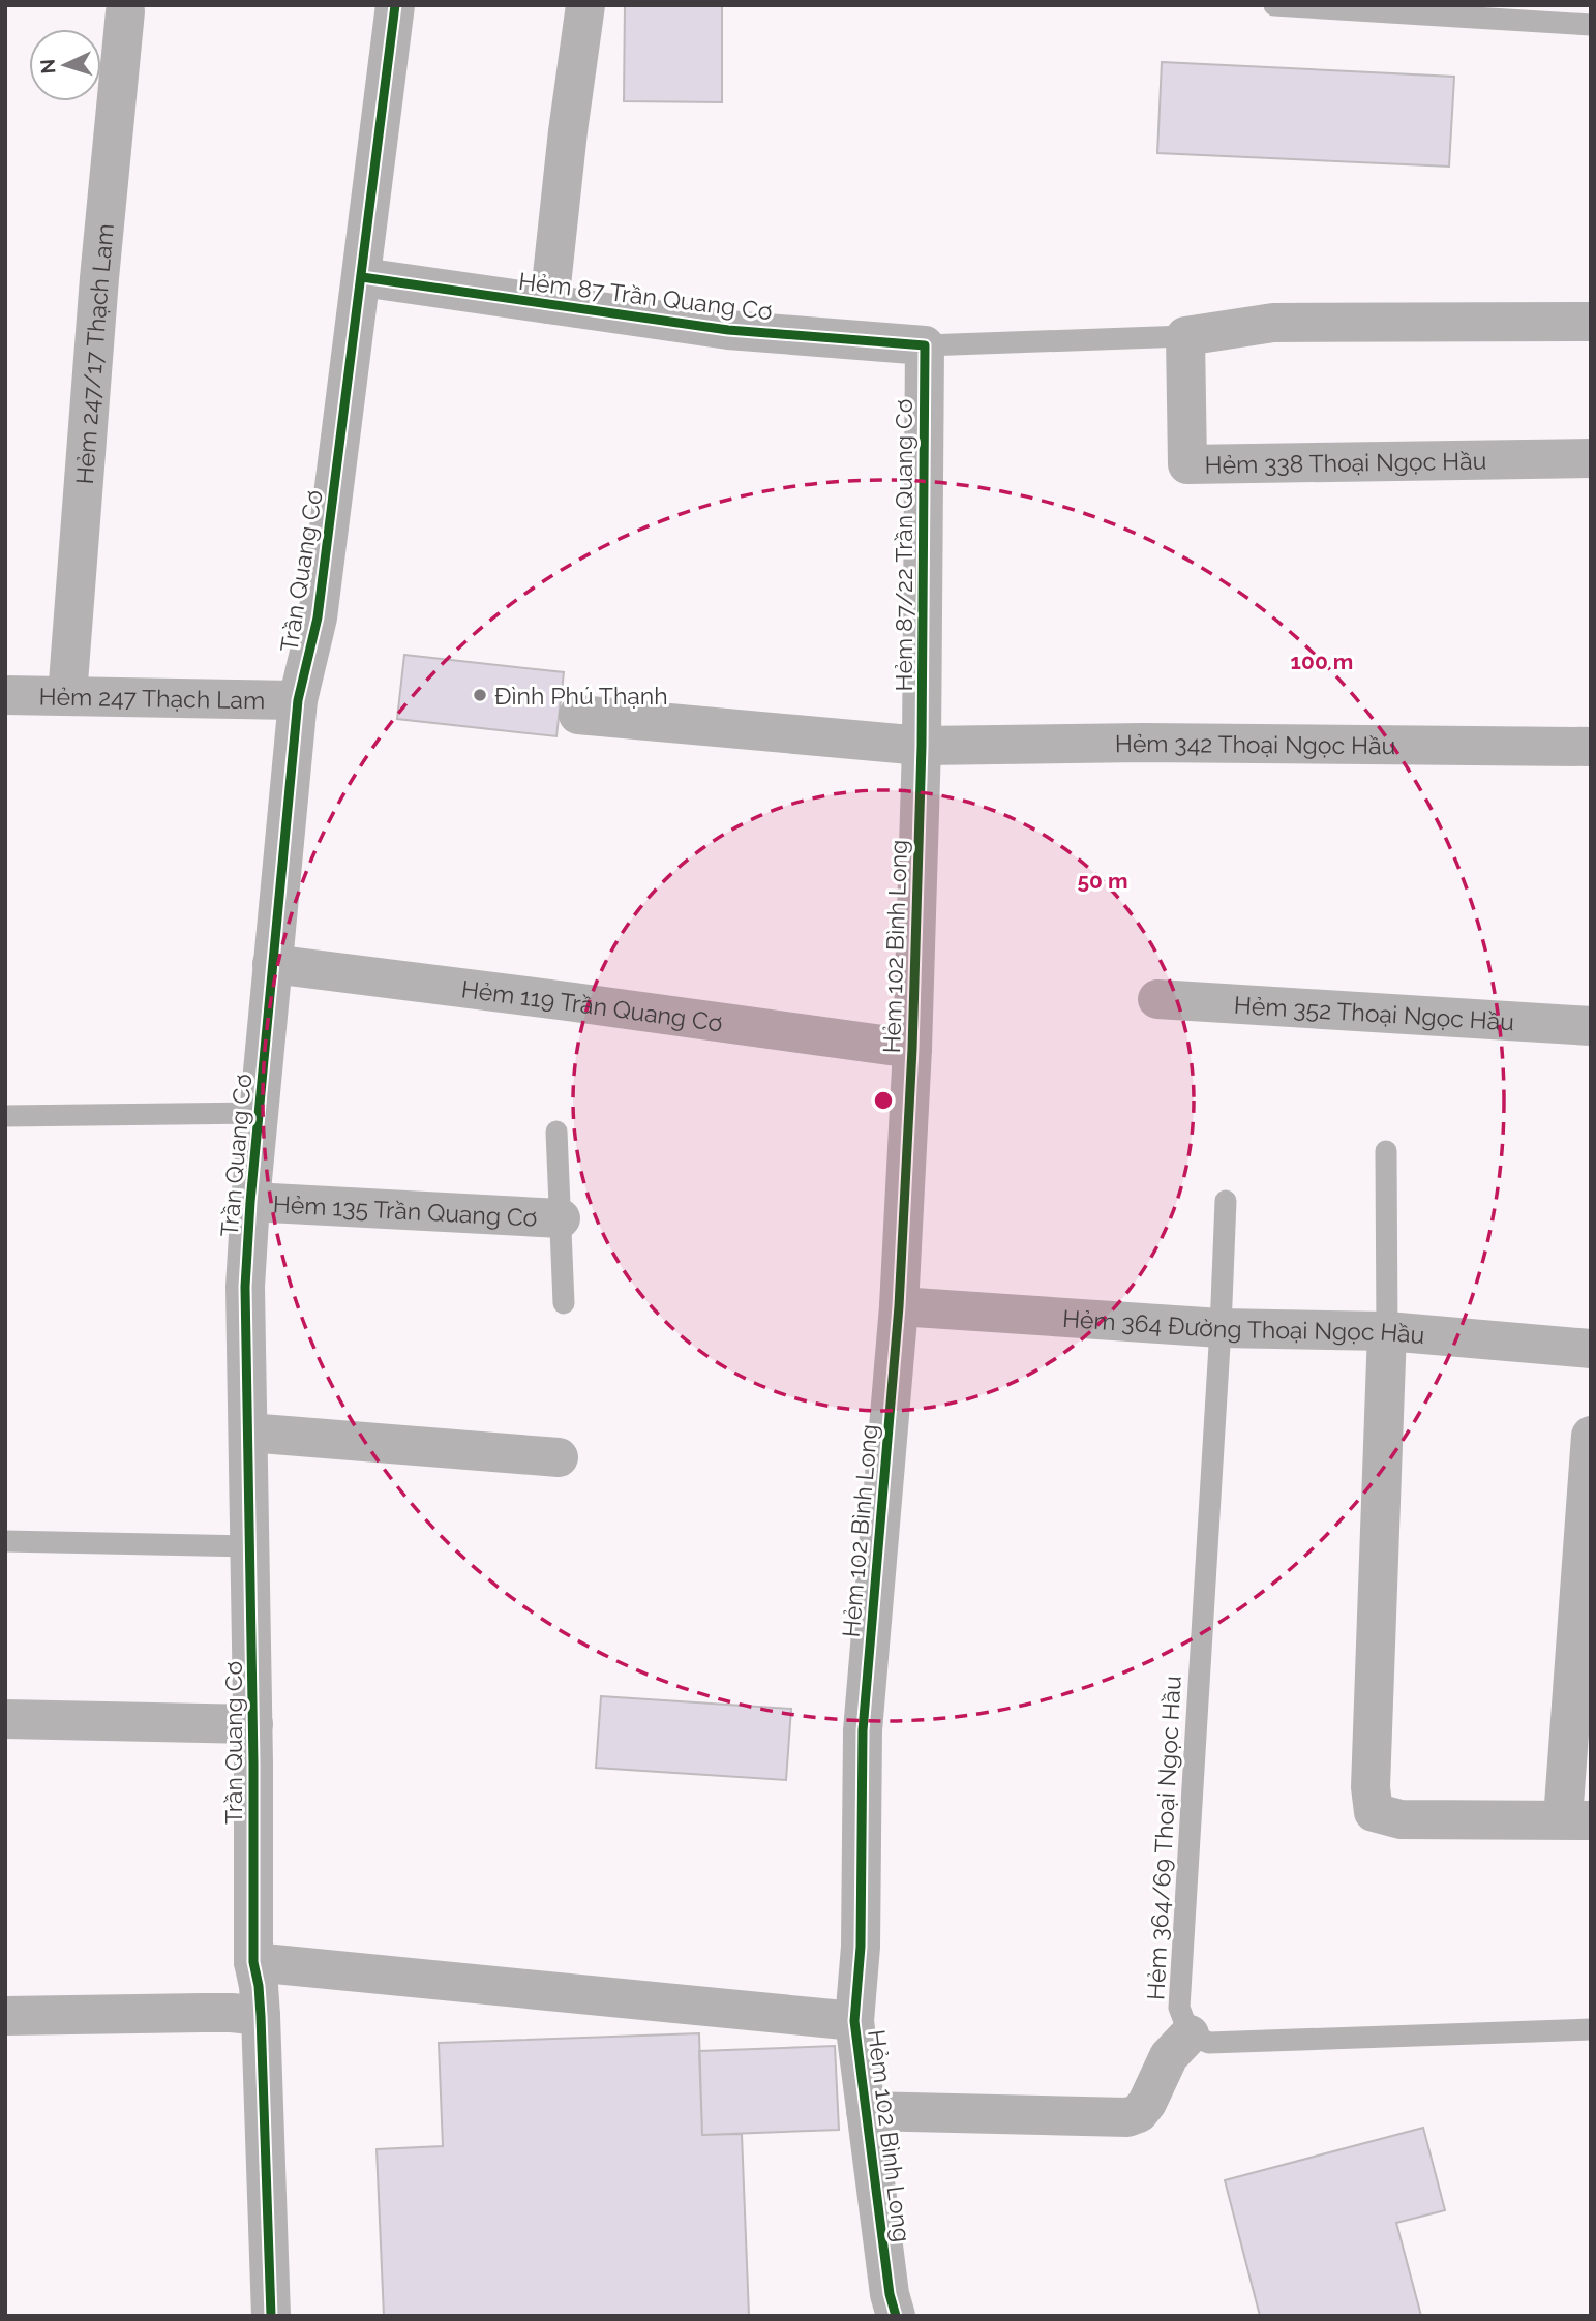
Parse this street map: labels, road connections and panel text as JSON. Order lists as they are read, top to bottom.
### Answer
{
  "streets": {
    "street": [
      "Hẻm 87 Trần Quang Cơ",
      "Hẻm 247/17 Thạch Lam",
      "Hẻm 338 Thoại Ngọc Hầu",
      "Hẻm 87/22 Trần Quang Cơ",
      "Trần Quang Cơ",
      "Hẻm 247 Thạch Lam",
      "Hẻm 342 Thoại Ngọc Hầu",
      "Hẻm 102 Bình Long",
      "Hẻm 119 Trần Quang Cơ",
      "Hẻm 352 Thoại Ngọc Hầu",
      "Hẻm 135 Trần Quang Cơ",
      "Hẻm 364 Đường Thoại Ngọc Hầu"
    ],
    "lane": ["Hẻm 364/69 Thoại Ngọc Hầu"]
  },
  "crossings": [
    ["Hẻm 87 Trần Quang Cơ", "Hẻm 87/22 Trần Quang Cơ"],
    ["Hẻm 87 Trần Quang Cơ", "Trần Quang Cơ"],
    ["Hẻm 247/17 Thạch Lam", "Hẻm 247 Thạch Lam"],
    ["Hẻm 87/22 Trần Quang Cơ", "Hẻm 342 Thoại Ngọc Hầu"],
    ["Hẻm 87/22 Trần Quang Cơ", "Hẻm 102 Bình Long"],
    ["Trần Quang Cơ", "Hẻm 247 Thạch Lam"],
    ["Trần Quang Cơ", "Hẻm 119 Trần Quang Cơ"],
    ["Trần Quang Cơ", "Hẻm 135 Trần Quang Cơ"],
    ["Hẻm 342 Thoại Ngọc Hầu", "Hẻm 102 Bình Long"],
    ["Hẻm 102 Bình Long", "Hẻm 119 Trần Quang Cơ"],
    ["Hẻm 102 Bình Long", "Hẻm 364 Đường Thoại Ngọc Hầu"],
    ["Hẻm 364 Đường Thoại Ngọc Hầu", "Hẻm 364/69 Thoại Ngọc Hầu"]
  ],
  "places": ["Đình Phú Thạnh"],
  "north": "left",
  "rings": ["100 m", "50 m"]
}
